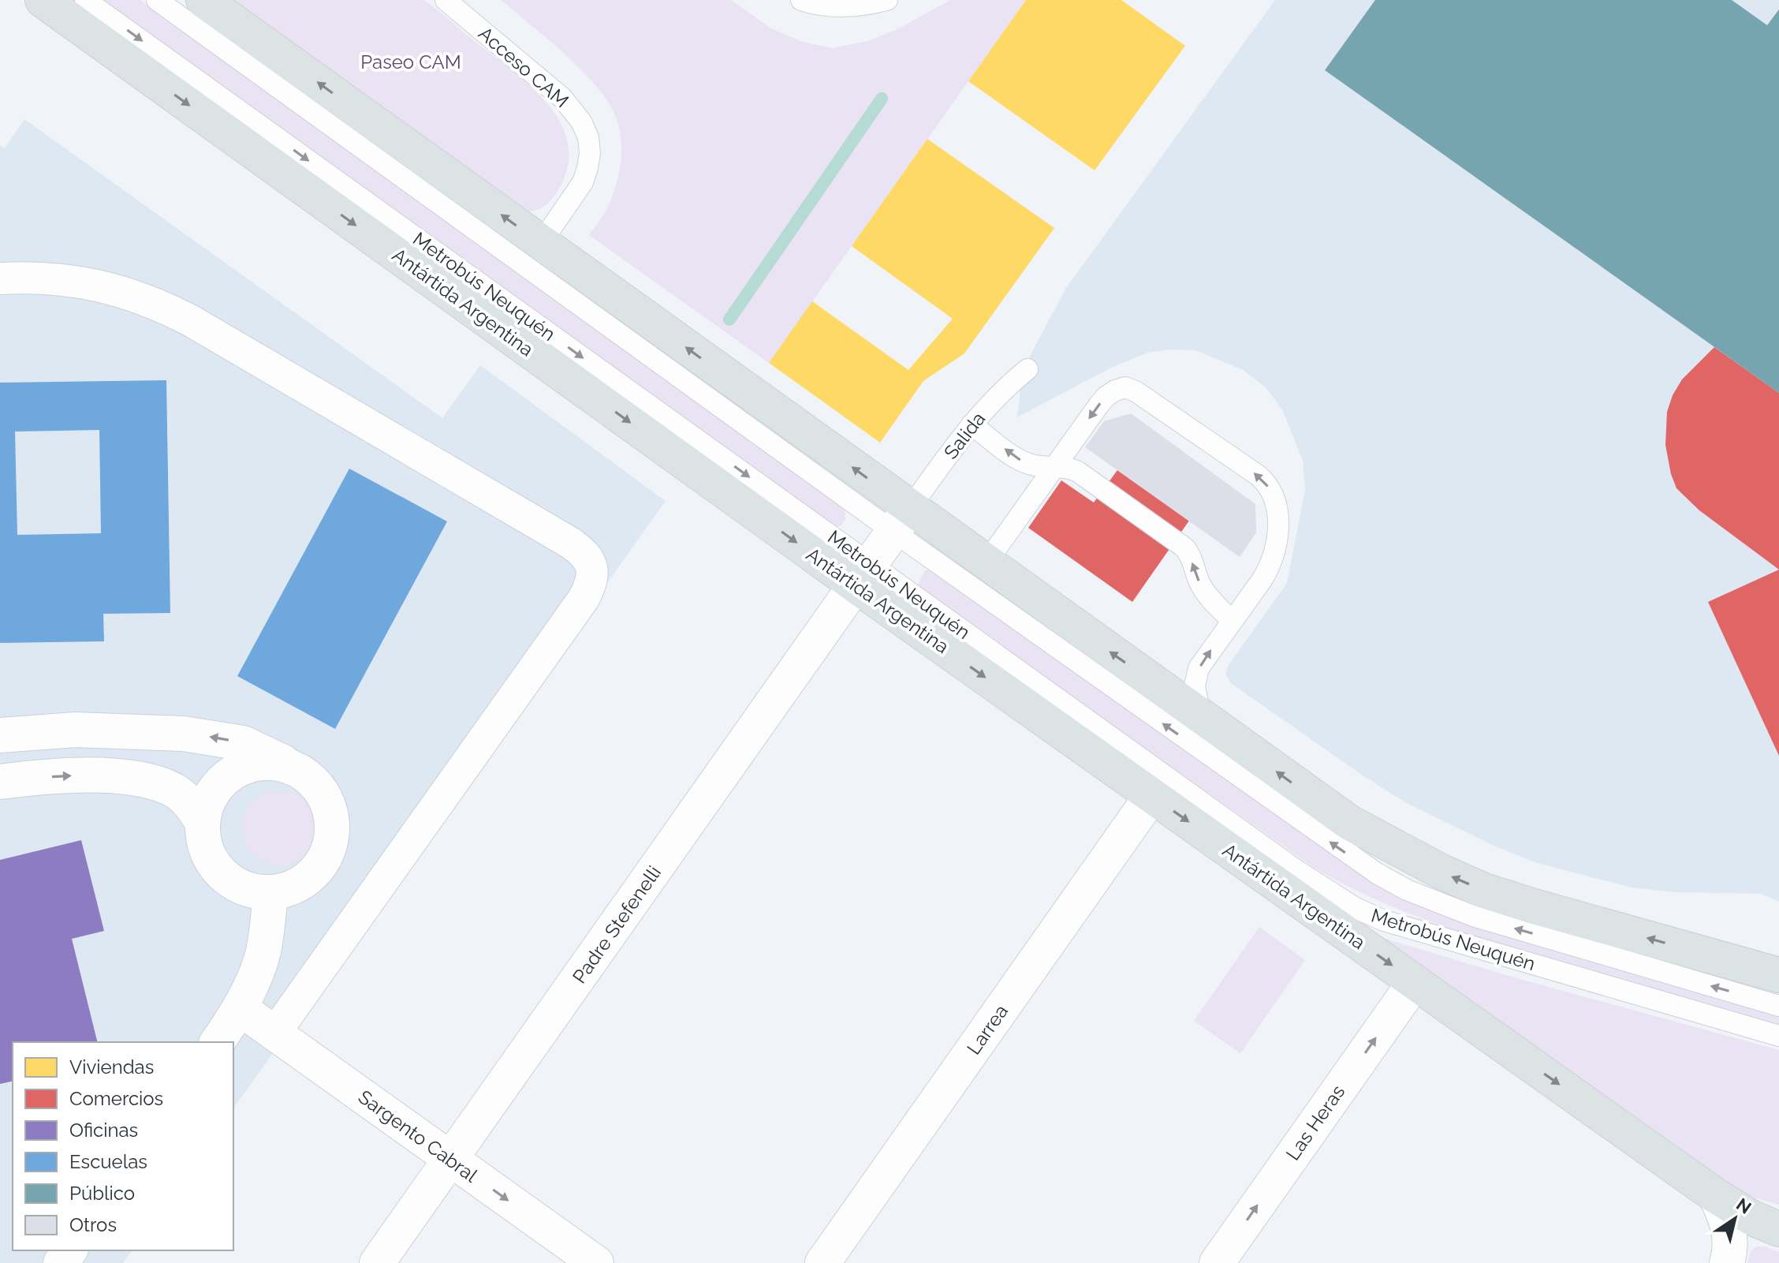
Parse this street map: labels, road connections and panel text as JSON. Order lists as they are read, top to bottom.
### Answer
{
  "streets": {
    "main road": ["Antártida Argentina"],
    "street": [
      "Padre Stefenelli",
      "Larrea",
      "Las Heras",
      "Sargento Cabral"
    ],
    "lane": ["Acceso CAM", "Metrobús Neuquén", "Salida"]
  },
  "crossings": [
    ["Metrobús Neuquén", "Antártida Argentina"],
    ["Metrobús Neuquén", "Salida"],
    ["Metrobús Neuquén", "Padre Stefenelli"],
    ["Antártida Argentina", "Padre Stefenelli"],
    ["Antártida Argentina", "Larrea"],
    ["Antártida Argentina", "Las Heras"],
    ["Salida", "Padre Stefenelli"],
    ["Padre Stefenelli", "Sargento Cabral"]
  ],
  "one_way": ["Las Heras", "Sargento Cabral"],
  "parks": ["Paseo CAM"],
  "legend": [
    "Viviendas",
    "Comercios",
    "Oficinas",
    "Escuelas",
    "Público",
    "Otros"
  ],
  "north": "top right"
}
